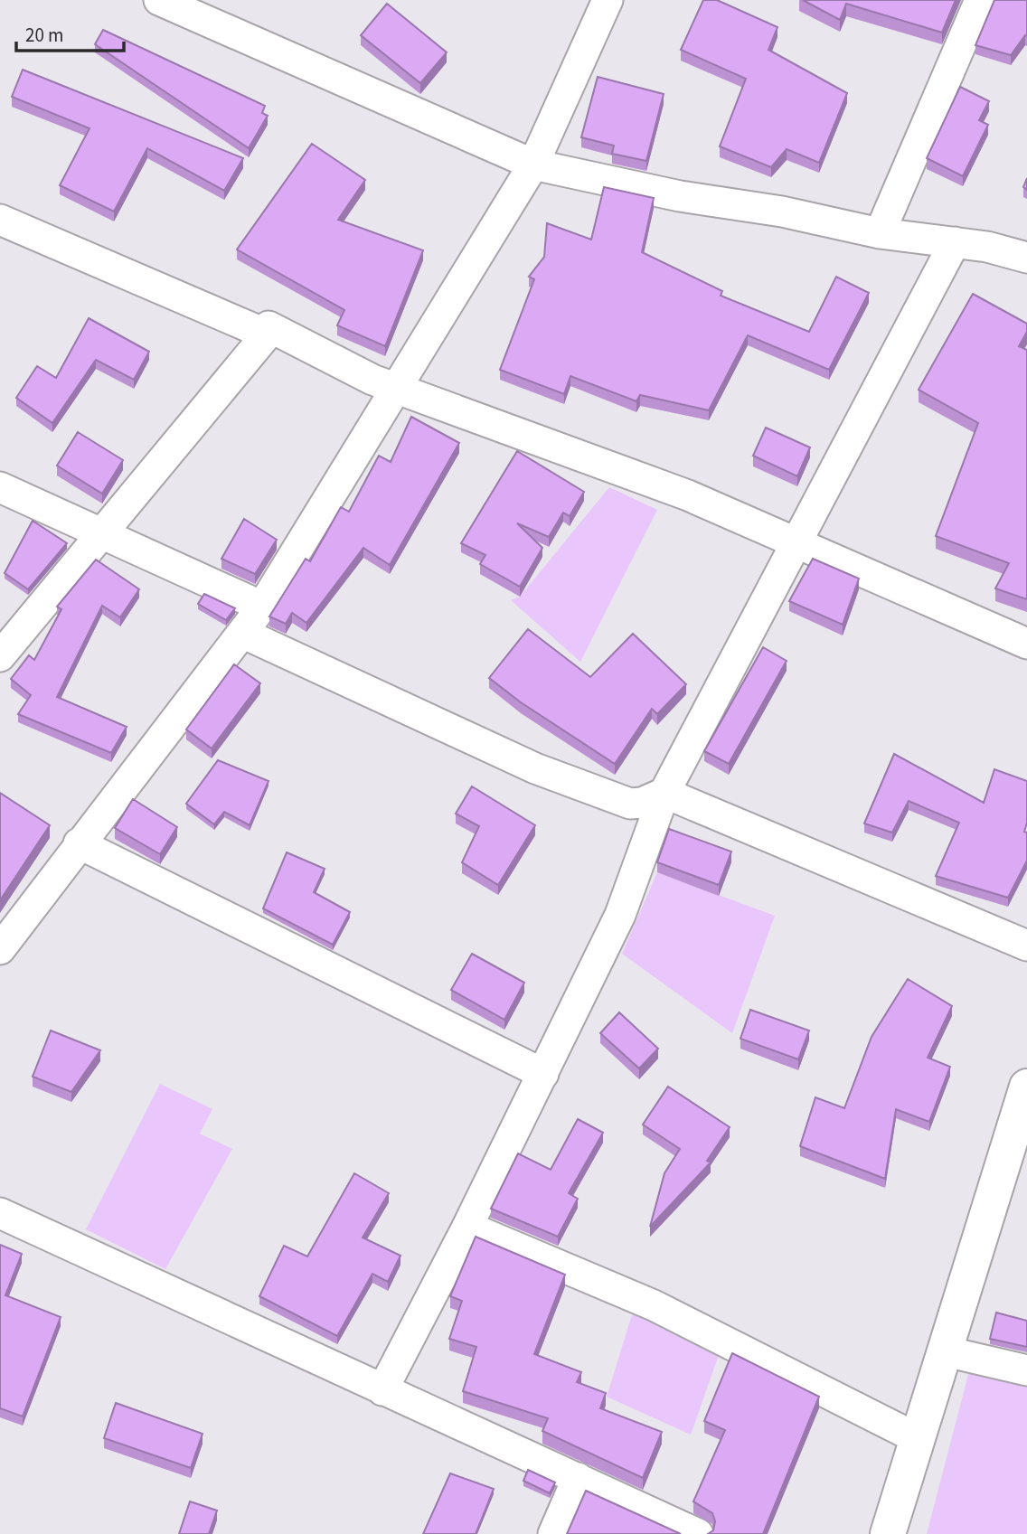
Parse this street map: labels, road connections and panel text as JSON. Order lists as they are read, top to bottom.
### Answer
{
  "scale_bar": "20 m"
}
